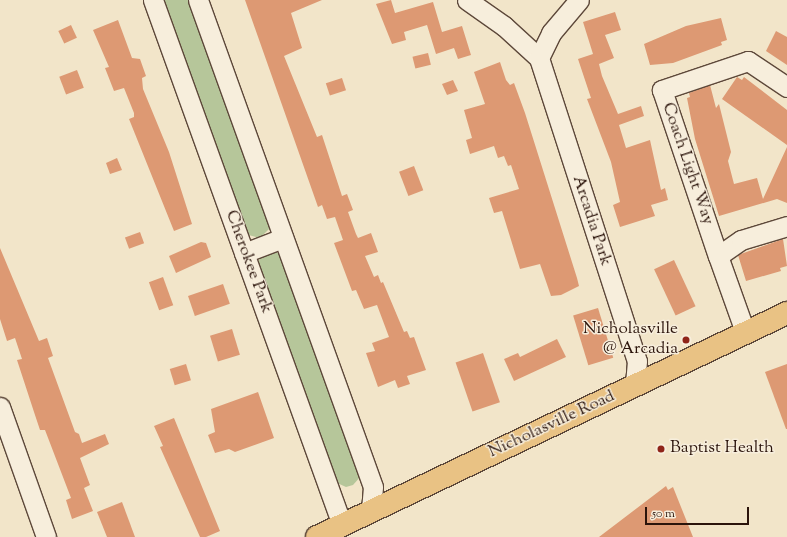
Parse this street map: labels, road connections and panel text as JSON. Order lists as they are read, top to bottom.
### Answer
{
  "streets": {
    "main road": ["Nicholasville Road"],
    "street": ["Coach Light Way", "Arcadia Park", "Cherokee Park"]
  },
  "crossings": [
    ["Coach Light Way", "Nicholasville Road"],
    ["Arcadia Park", "Nicholasville Road"],
    ["Cherokee Park", "Nicholasville Road"]
  ],
  "places": ["Nicholasville @ Arcadia", "Baptist Health"],
  "scale_bar": "50 m"
}
